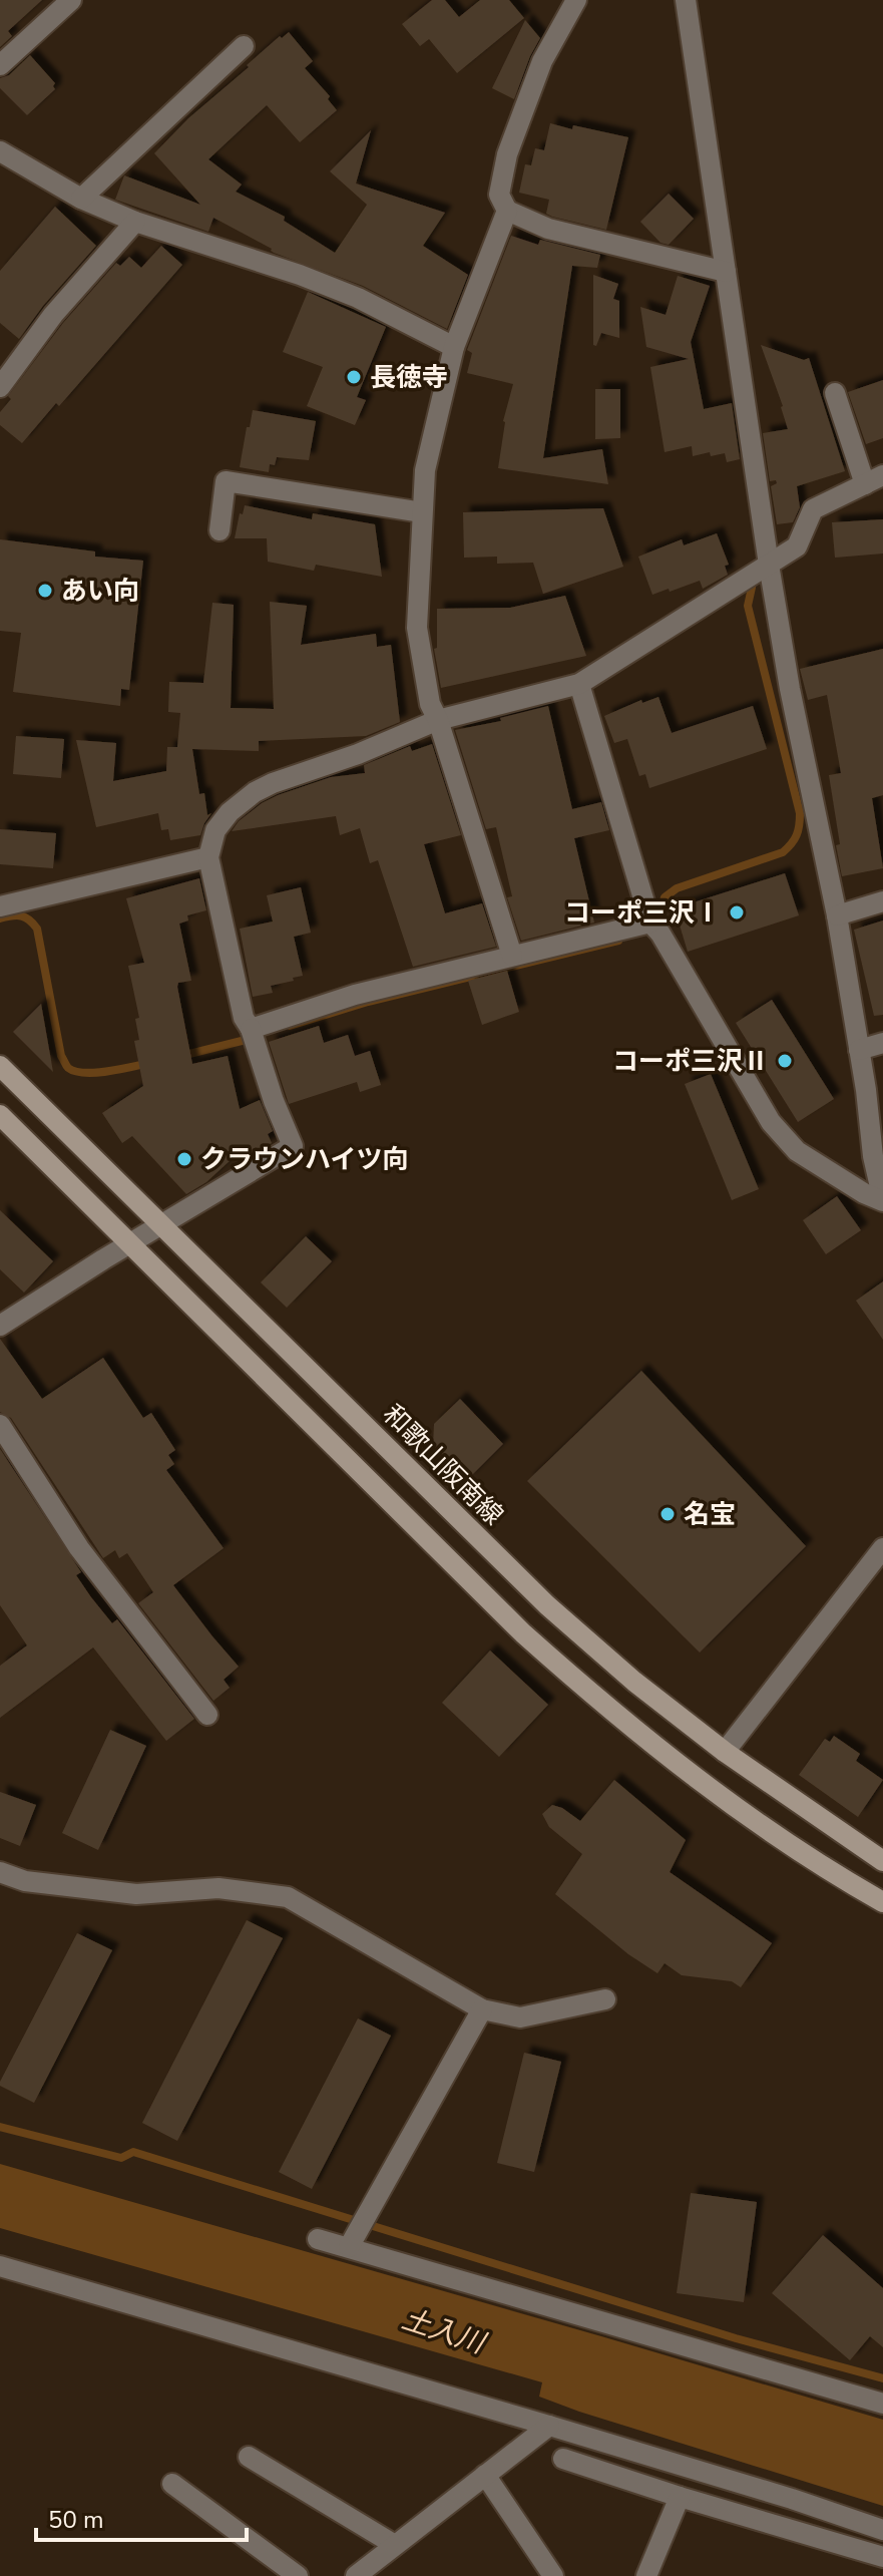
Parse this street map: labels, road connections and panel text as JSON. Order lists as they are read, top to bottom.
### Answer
{
  "streets": {
    "main road": ["和歌山阪南線"]
  },
  "water": ["土入川"],
  "places": [
    "長徳寺",
    "あい向",
    "コーポ三沢Ⅰ",
    "コーポ三沢Ⅱ",
    "クラウンハイツ向",
    "名宝"
  ],
  "scale_bar": "50 m"
}
